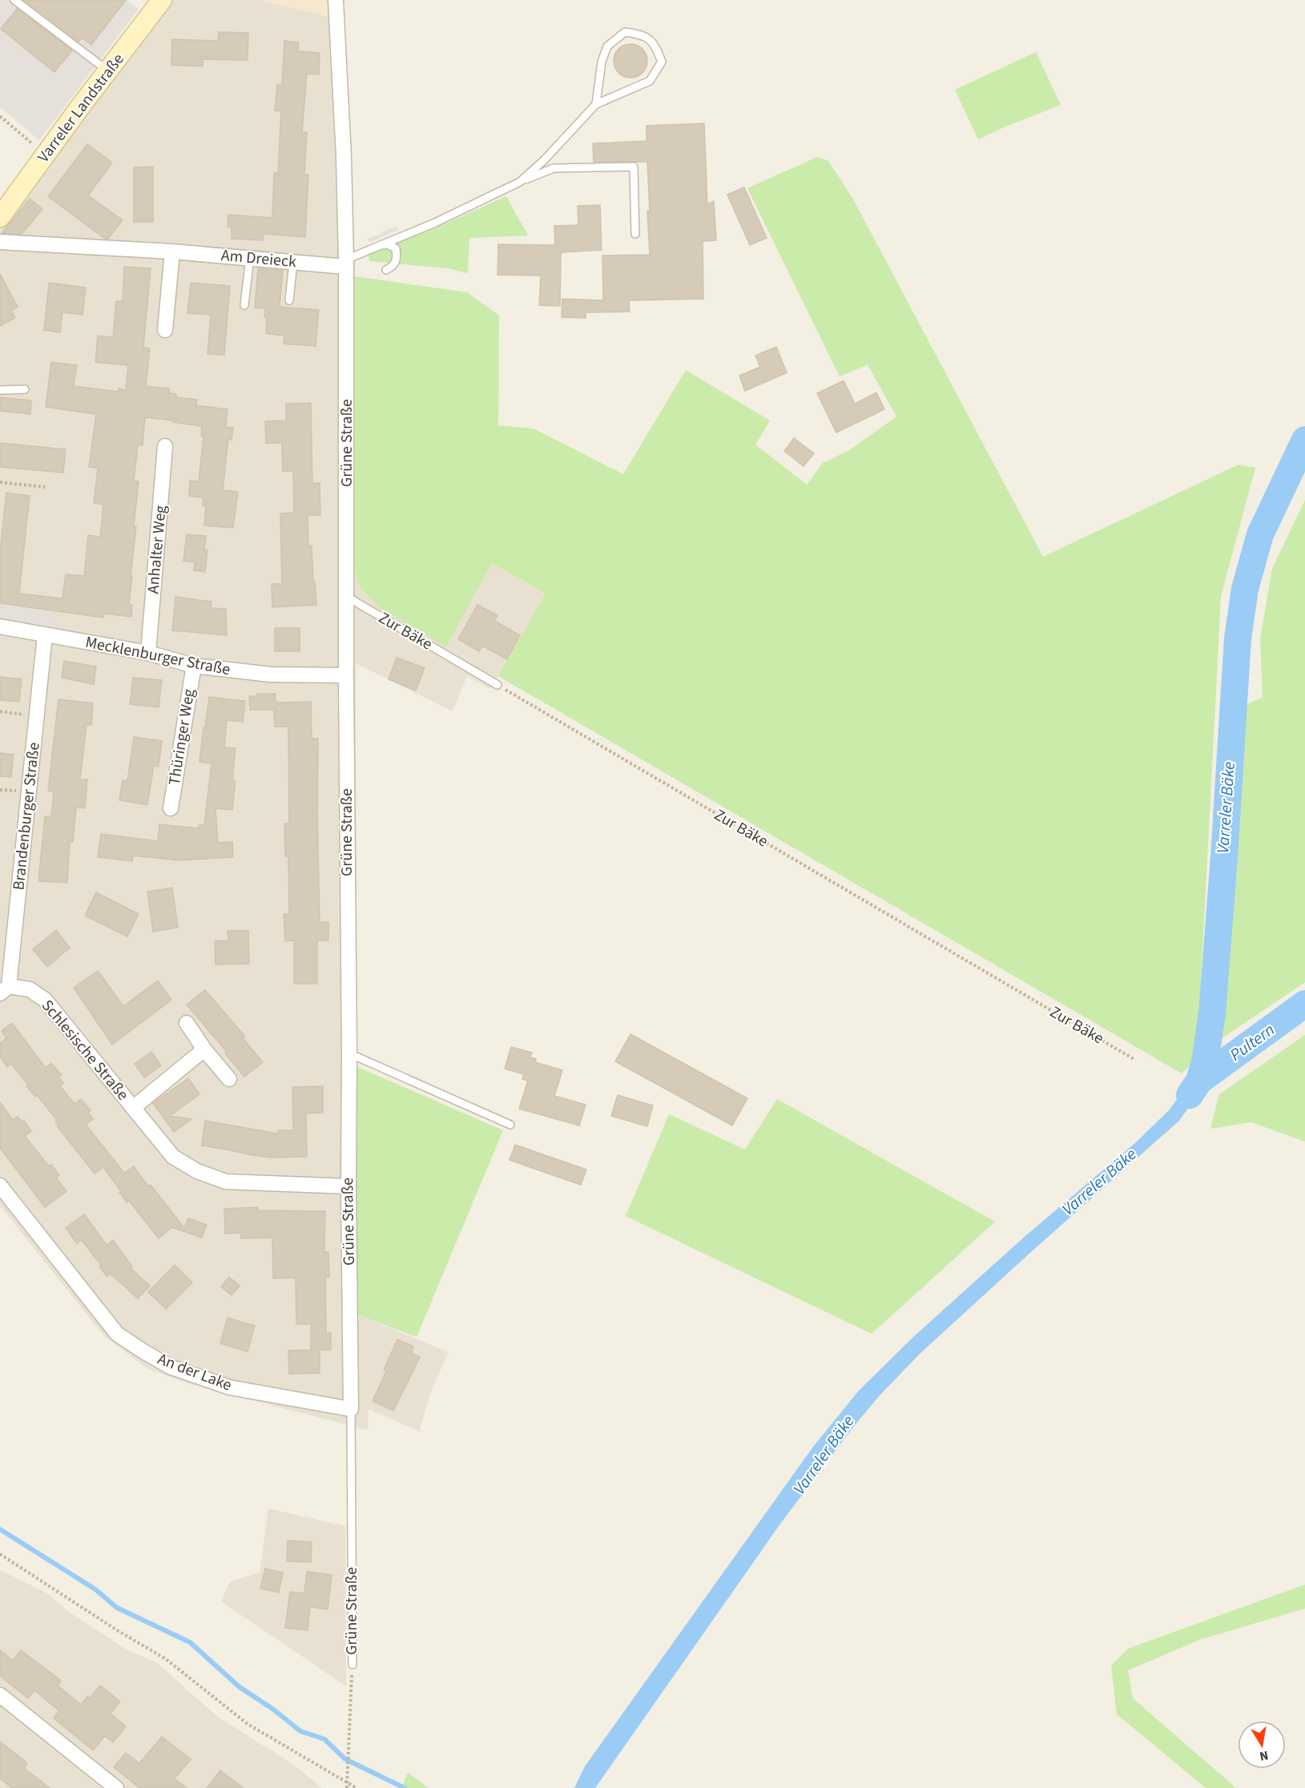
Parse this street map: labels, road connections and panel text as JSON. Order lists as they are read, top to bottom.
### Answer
{
  "streets": {
    "main road": ["Varreler Landstraße"],
    "street": [
      "Am Dreieck",
      "Grüne Straße",
      "Anhalter Weg",
      "Mecklenburger Straße",
      "Thüringer Weg",
      "Brandenburger Straße",
      "Schlesische Straße",
      "An der Lake"
    ],
    "lane": ["Zur Bäke"]
  },
  "crossings": [
    ["Am Dreieck", "Grüne Straße"],
    ["Grüne Straße", "Zur Bäke"],
    ["Grüne Straße", "Mecklenburger Straße"],
    ["Grüne Straße", "Schlesische Straße"],
    ["Grüne Straße", "An der Lake"],
    ["Anhalter Weg", "Mecklenburger Straße"],
    ["Mecklenburger Straße", "Thüringer Weg"],
    ["Mecklenburger Straße", "Brandenburger Straße"],
    ["Brandenburger Straße", "Schlesische Straße"]
  ],
  "water": ["Varreler Bäke", "Pultern"],
  "north": "bottom"
}
